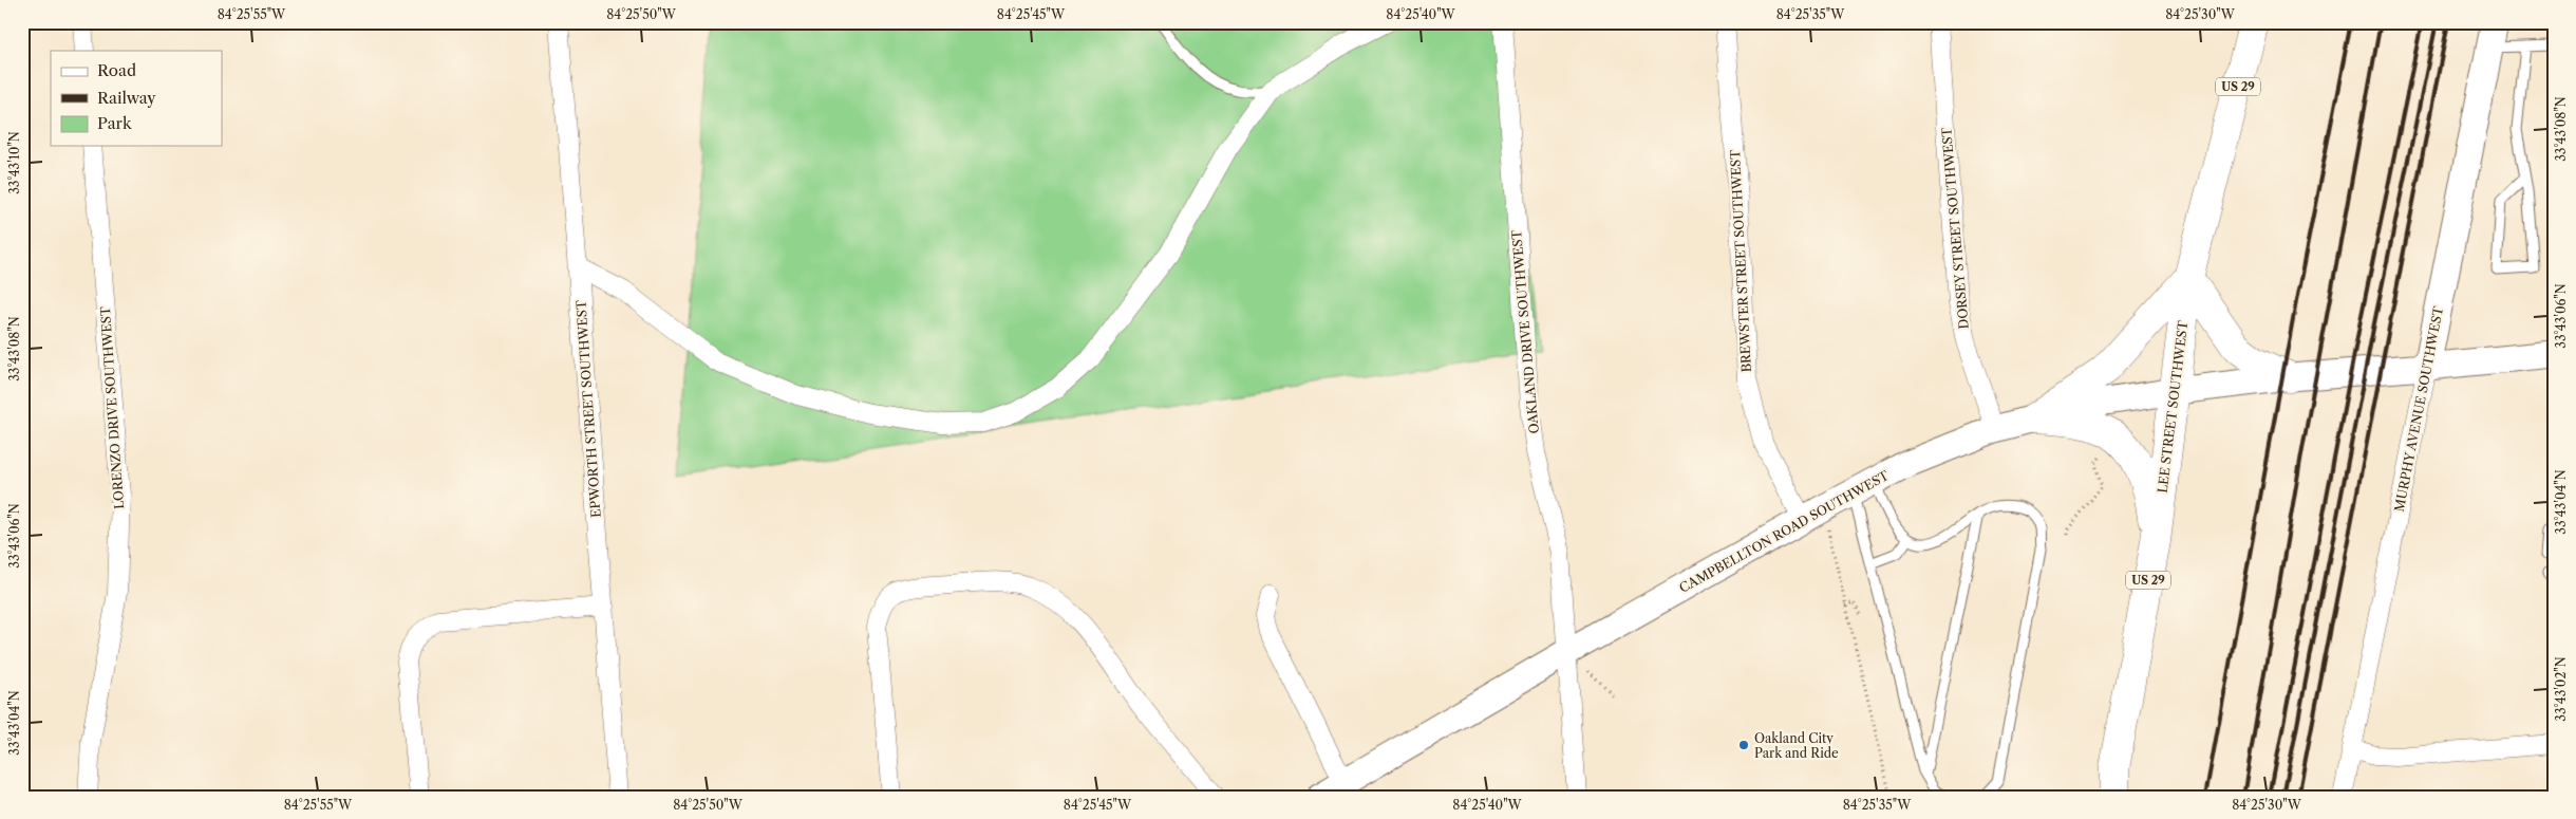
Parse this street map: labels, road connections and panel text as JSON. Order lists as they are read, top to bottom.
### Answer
{
  "streets": {
    "main road": [
      "US 29",
      "LEE STREET SOUTHWEST",
      "MURPHY AVENUE SOUTHWEST",
      "CAMPBELLTON ROAD SOUTHWEST"
    ],
    "street": [
      "DORSEY STREET SOUTHWEST",
      "BREWSTER STREET SOUTHWEST",
      "OAKLAND DRIVE SOUTHWEST",
      "LORENZO DRIVE SOUTHWEST",
      "EPWORTH STREET SOUTHWEST"
    ]
  },
  "crossings": [
    ["DORSEY STREET SOUTHWEST", "CAMPBELLTON ROAD SOUTHWEST"],
    ["BREWSTER STREET SOUTHWEST", "CAMPBELLTON ROAD SOUTHWEST"],
    ["OAKLAND DRIVE SOUTHWEST", "CAMPBELLTON ROAD SOUTHWEST"],
    ["LEE STREET SOUTHWEST", "CAMPBELLTON ROAD SOUTHWEST"],
    ["MURPHY AVENUE SOUTHWEST", "CAMPBELLTON ROAD SOUTHWEST"]
  ],
  "places": ["Oakland City Park and Ride"],
  "legend": ["Road", "Railway", "Park"],
  "coordinates": [
    "84°25'55\"W",
    "84°25'50\"W",
    "84°25'45\"W",
    "84°25'40\"W",
    "84°25'35\"W",
    "84°25'30\"W",
    "33°43'08\"N",
    "33°43'10\"N",
    "33°43'06\"N",
    "33°43'04\"N",
    "33°43'02\"N"
  ]
}
